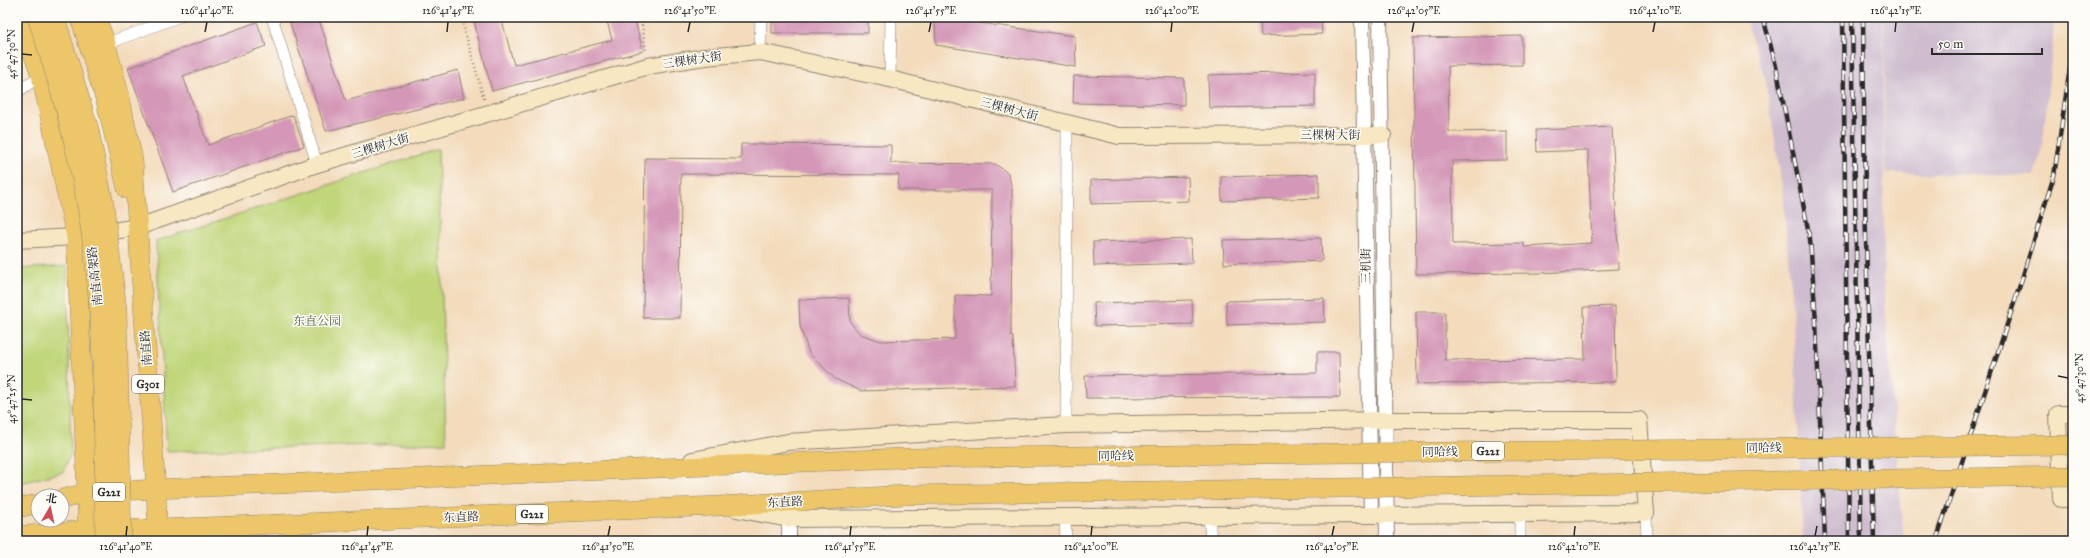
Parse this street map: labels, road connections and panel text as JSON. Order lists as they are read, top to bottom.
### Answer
{
  "streets": {
    "highway": [
      "南直高架路",
      "南直路",
      "G301",
      "同哈线",
      "G221",
      "东直路"
    ],
    "main road": ["三棵树大街"],
    "street": ["三机街"]
  },
  "crossings": [
    ["三棵树大街", "三机街"],
    ["三棵树大街", "南直路"],
    ["三棵树大街", "G301"],
    ["南直路", "G301"],
    ["南直路", "G221"],
    ["南直路", "东直路"],
    ["同哈线", "G221"]
  ],
  "parks": ["东直公园"],
  "scale_bar": "50 m",
  "north": "top",
  "coordinates": [
    "126°41'40\"E",
    "126°41'45\"E",
    "126°41'50\"E",
    "126°41'55\"E",
    "126°42'00\"E",
    "126°42'05\"E",
    "126°42'10\"E",
    "126°42'15\"E",
    "45°47'30\"N",
    "45°47'25\"N"
  ]
}
